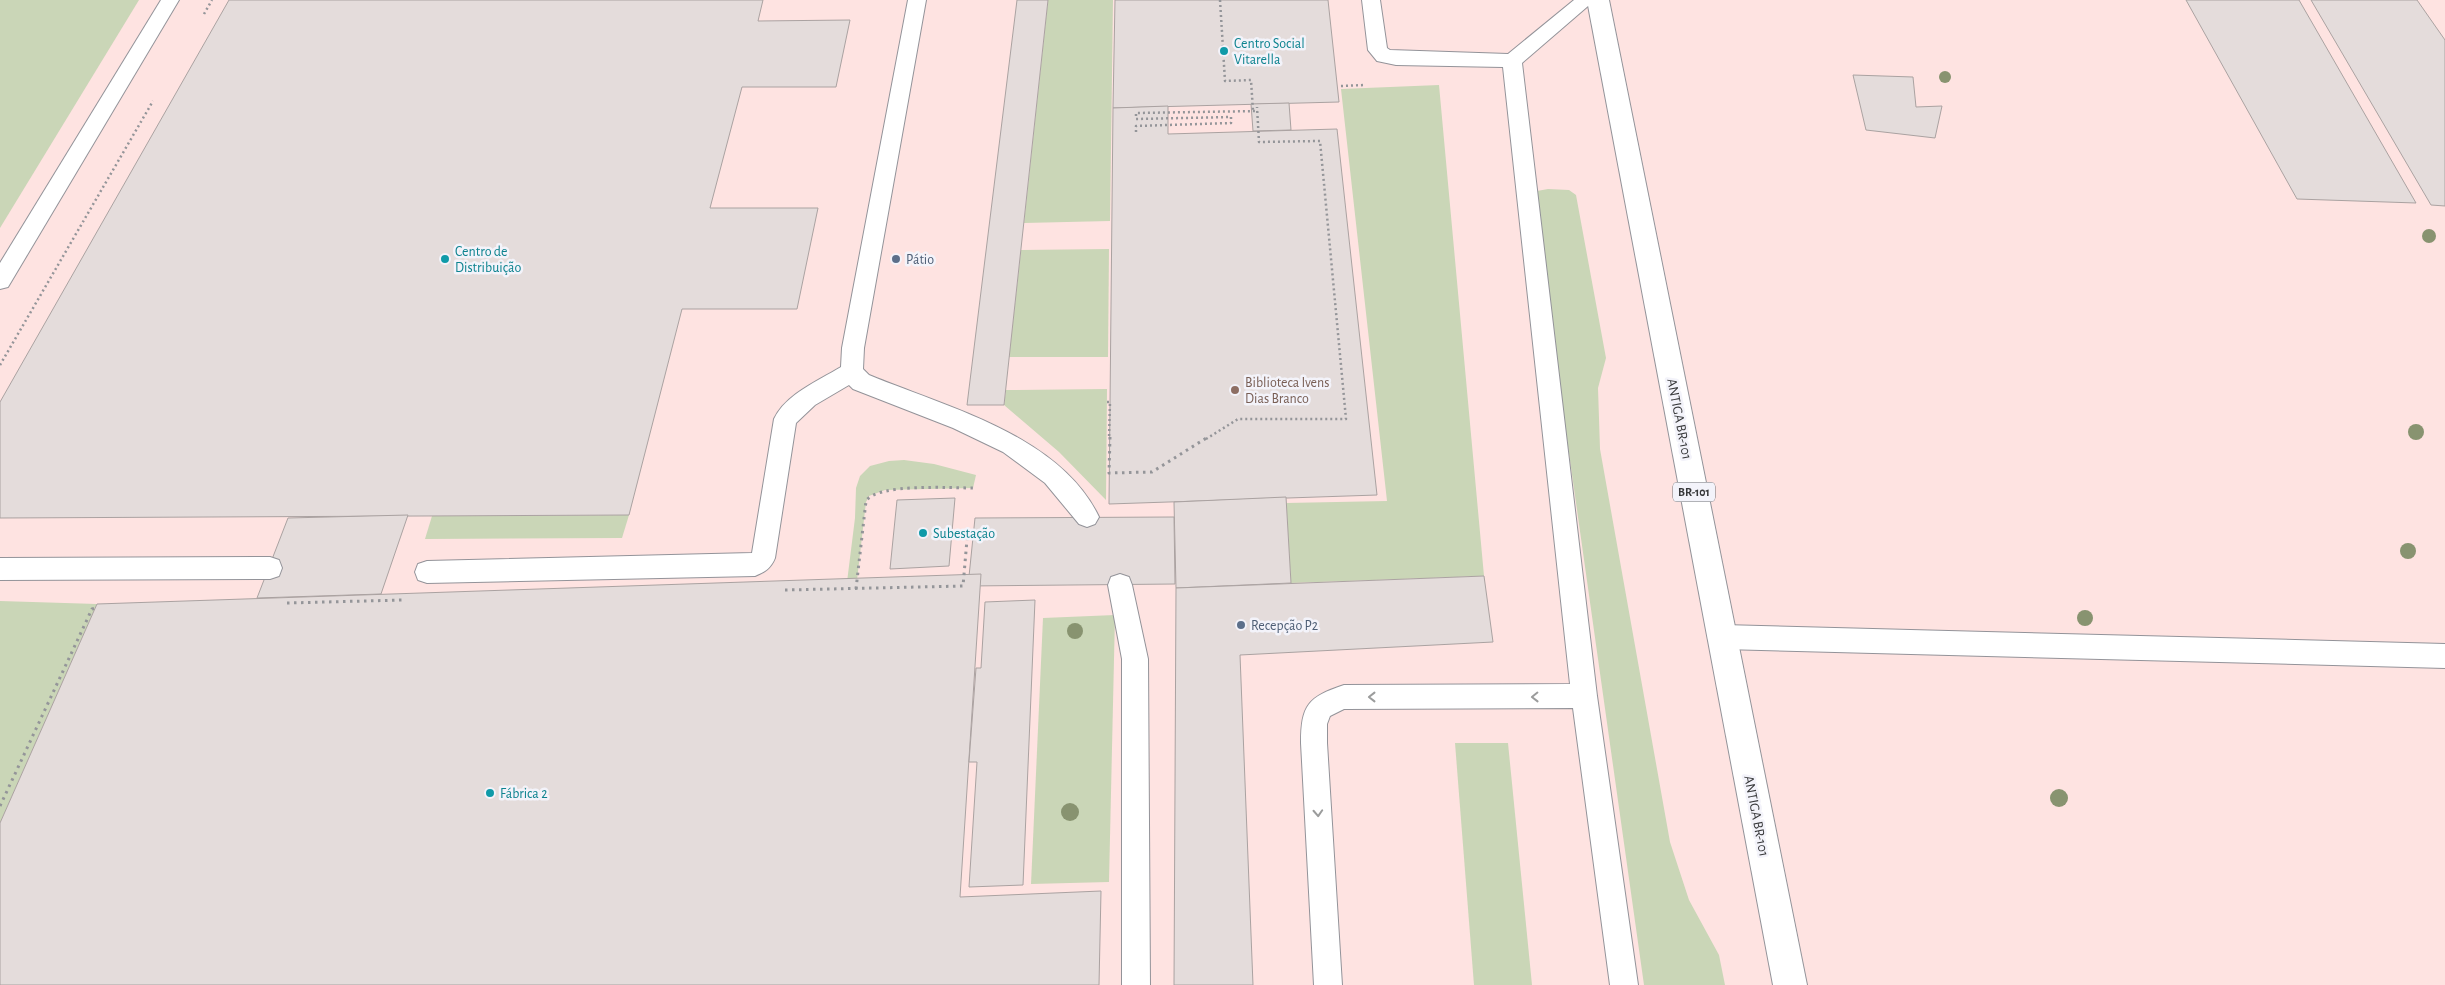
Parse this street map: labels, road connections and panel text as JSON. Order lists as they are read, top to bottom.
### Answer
{
  "streets": {
    "main road": ["ANTIGA BR-101", "BR-101"]
  },
  "places": [
    "Centro Social Vitarella",
    "Centro de Distribuição",
    "Pátio",
    "Biblioteca Ivens Dias Branco",
    "Subestação",
    "Recepção P2",
    "Fábrica 2"
  ]
}
